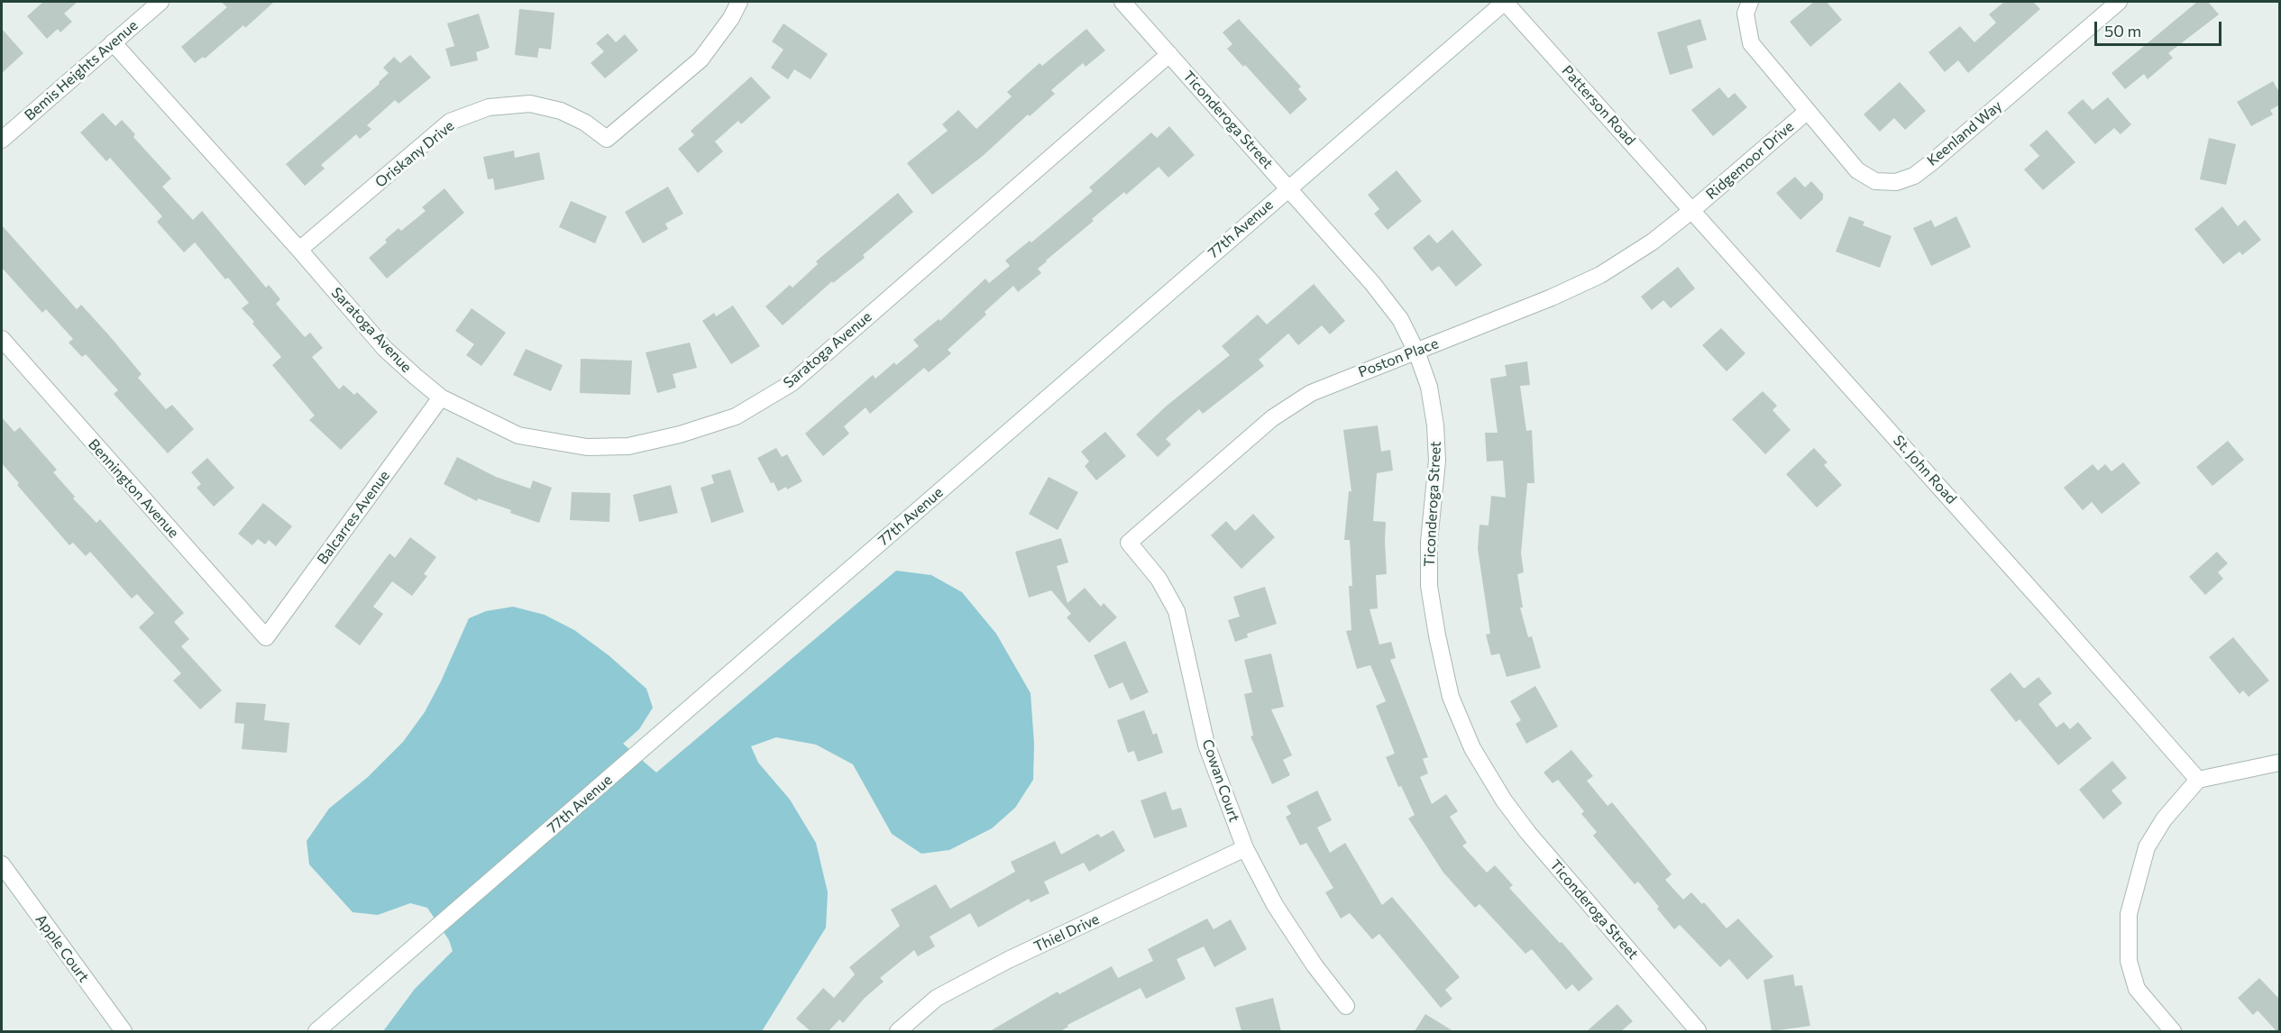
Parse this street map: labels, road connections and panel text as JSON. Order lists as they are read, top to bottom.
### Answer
{
  "streets": {
    "street": [
      "Bemis Heights Avenue",
      "Patterson Road",
      "Ticonderoga Street",
      "Keenland Way",
      "Oriskany Drive",
      "Ridgemoor Drive",
      "77th Avenue",
      "Saratoga Avenue",
      "Poston Place",
      "St. John Road",
      "Bennington Avenue",
      "Balcarres Avenue",
      "Cowan Court",
      "Thiel Drive",
      "Apple Court"
    ]
  },
  "crossings": [
    ["Bemis Heights Avenue", "Saratoga Avenue"],
    ["Patterson Road", "Ridgemoor Drive"],
    ["Patterson Road", "77th Avenue"],
    ["Patterson Road", "Poston Place"],
    ["Patterson Road", "St. John Road"],
    ["Ticonderoga Street", "77th Avenue"],
    ["Ticonderoga Street", "Saratoga Avenue"],
    ["Ticonderoga Street", "Poston Place"],
    ["Keenland Way", "Ridgemoor Drive"],
    ["Oriskany Drive", "Saratoga Avenue"],
    ["Ridgemoor Drive", "Poston Place"],
    ["Ridgemoor Drive", "St. John Road"],
    ["Saratoga Avenue", "Balcarres Avenue"],
    ["Poston Place", "St. John Road"],
    ["Poston Place", "Cowan Court"],
    ["Bennington Avenue", "Balcarres Avenue"],
    ["Cowan Court", "Thiel Drive"]
  ],
  "scale_bar": "50 m"
}
